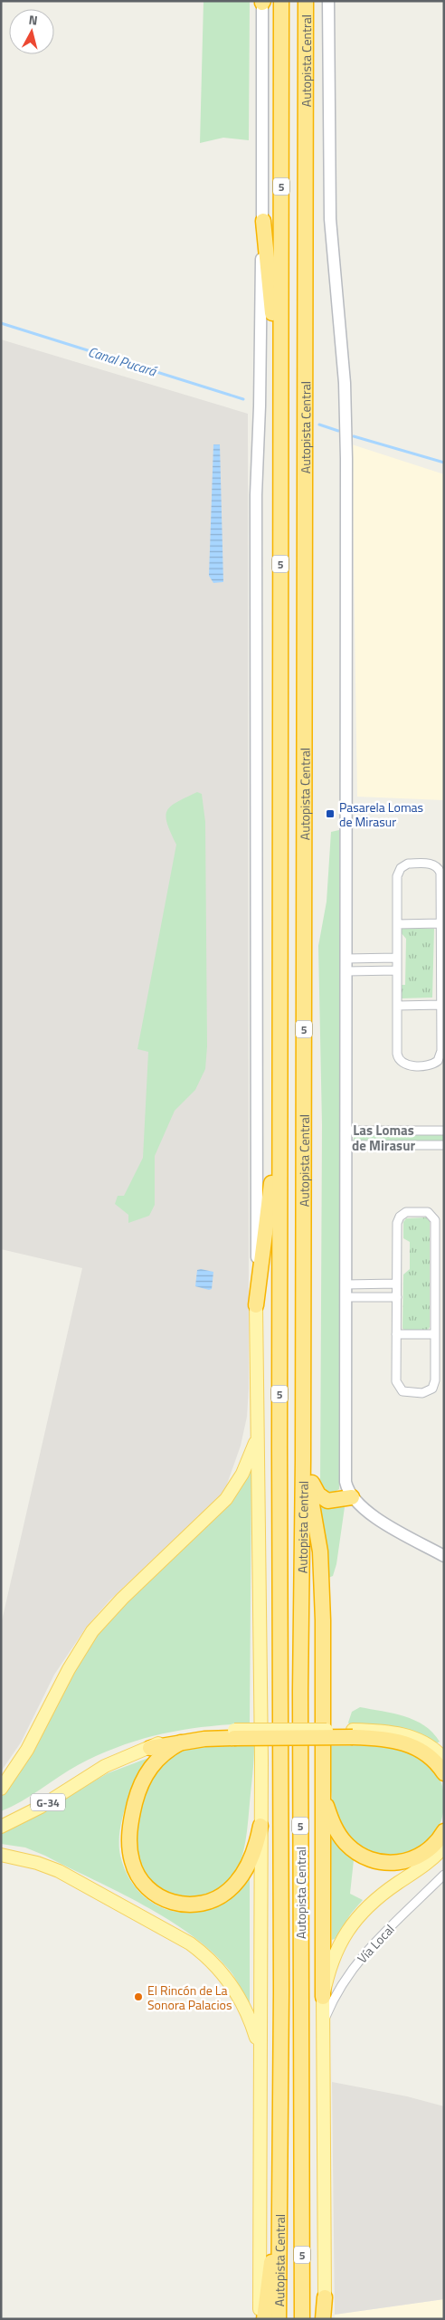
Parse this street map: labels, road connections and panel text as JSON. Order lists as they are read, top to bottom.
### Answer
{
  "streets": {
    "highway": ["Autopista Central", "5"],
    "main road": ["G-34"],
    "street": ["Vía Local"]
  },
  "districts": ["Las Lomas de Mirasur"],
  "water": ["Canal Pucará"],
  "places": {
    "transit": ["Pasarela Lomas de Mirasur"],
    "other": ["El Rincón de La Sonora Palacios"]
  },
  "north": "top"
}
